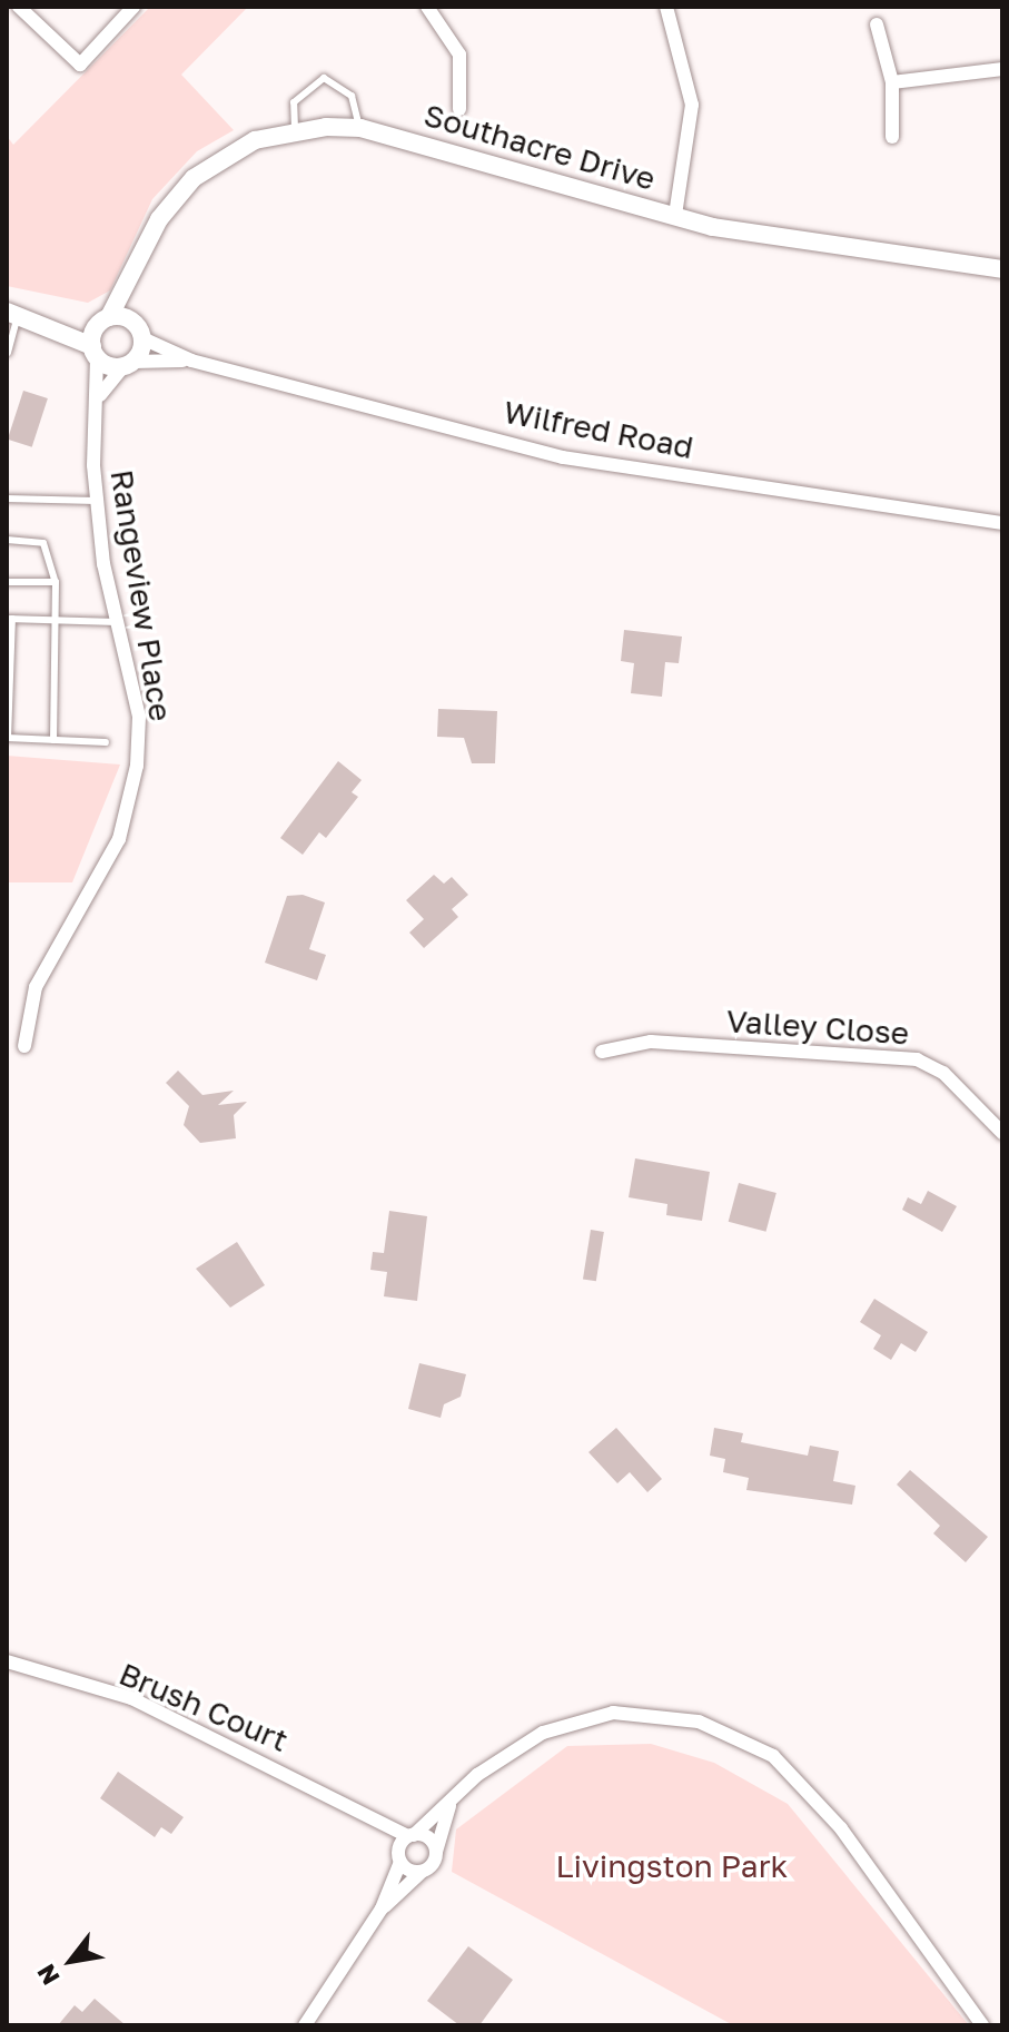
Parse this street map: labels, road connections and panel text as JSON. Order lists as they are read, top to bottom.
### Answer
{
  "streets": {
    "street": [
      "Southacre Drive",
      "Wilfred Road",
      "Rangeview Place",
      "Valley Close",
      "Brush Court"
    ]
  },
  "crossings": [
    ["Southacre Drive", "Wilfred Road"],
    ["Wilfred Road", "Rangeview Place"]
  ],
  "parks": ["Livingston Park"],
  "north": "bottom left"
}
